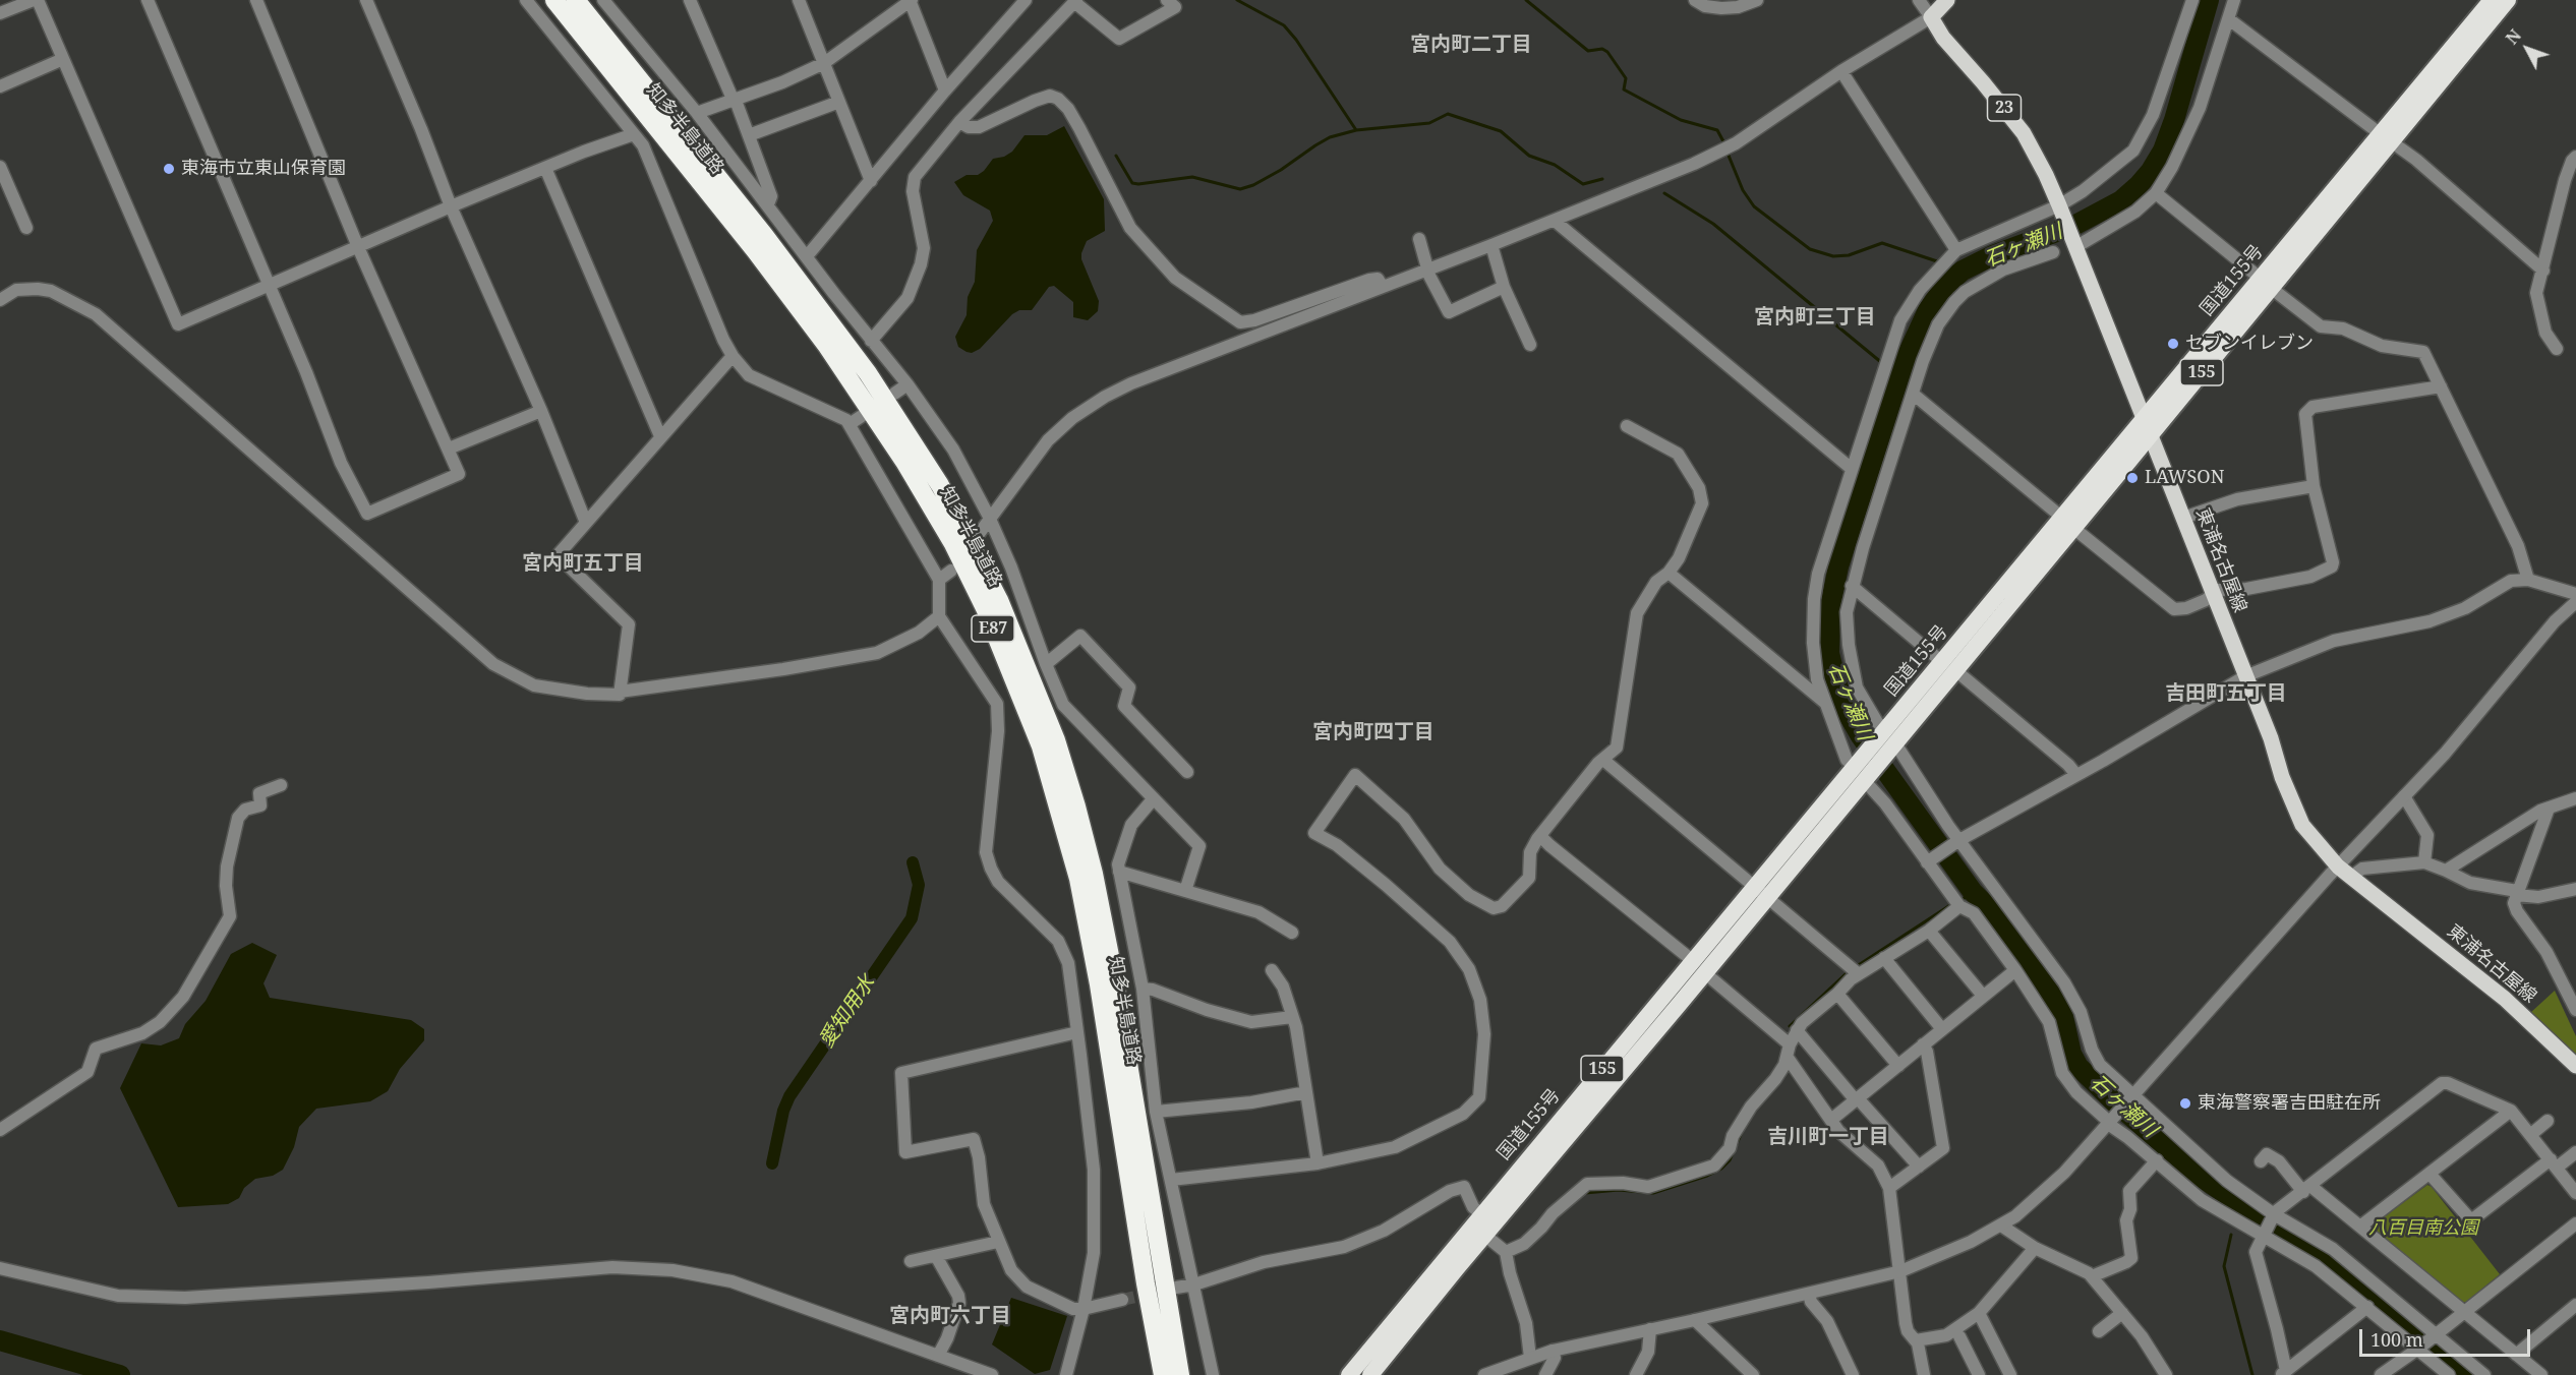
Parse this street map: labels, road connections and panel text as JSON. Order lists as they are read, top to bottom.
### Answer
{
  "streets": {
    "highway": [
      "知多半島道路",
      "国道155号",
      "155",
      "E87"
    ],
    "main road": ["23", "東浦名古屋線"]
  },
  "crossings": [
    ["国道155号", "東浦名古屋線"]
  ],
  "districts": [
    "宮内町二丁目",
    "宮内町三丁目",
    "宮内町五丁目",
    "吉田町五丁目",
    "宮内町四丁目",
    "吉川町一丁目",
    "宮内町六丁目"
  ],
  "water": ["石ヶ瀬川", "愛知用水"],
  "parks": ["八百目南公園"],
  "places": [
    "東海市立東山保育園",
    "セブンイレブン",
    "LAWSON",
    "東海警察署吉田駐在所"
  ],
  "scale_bar": "100 m",
  "north": "top left"
}
